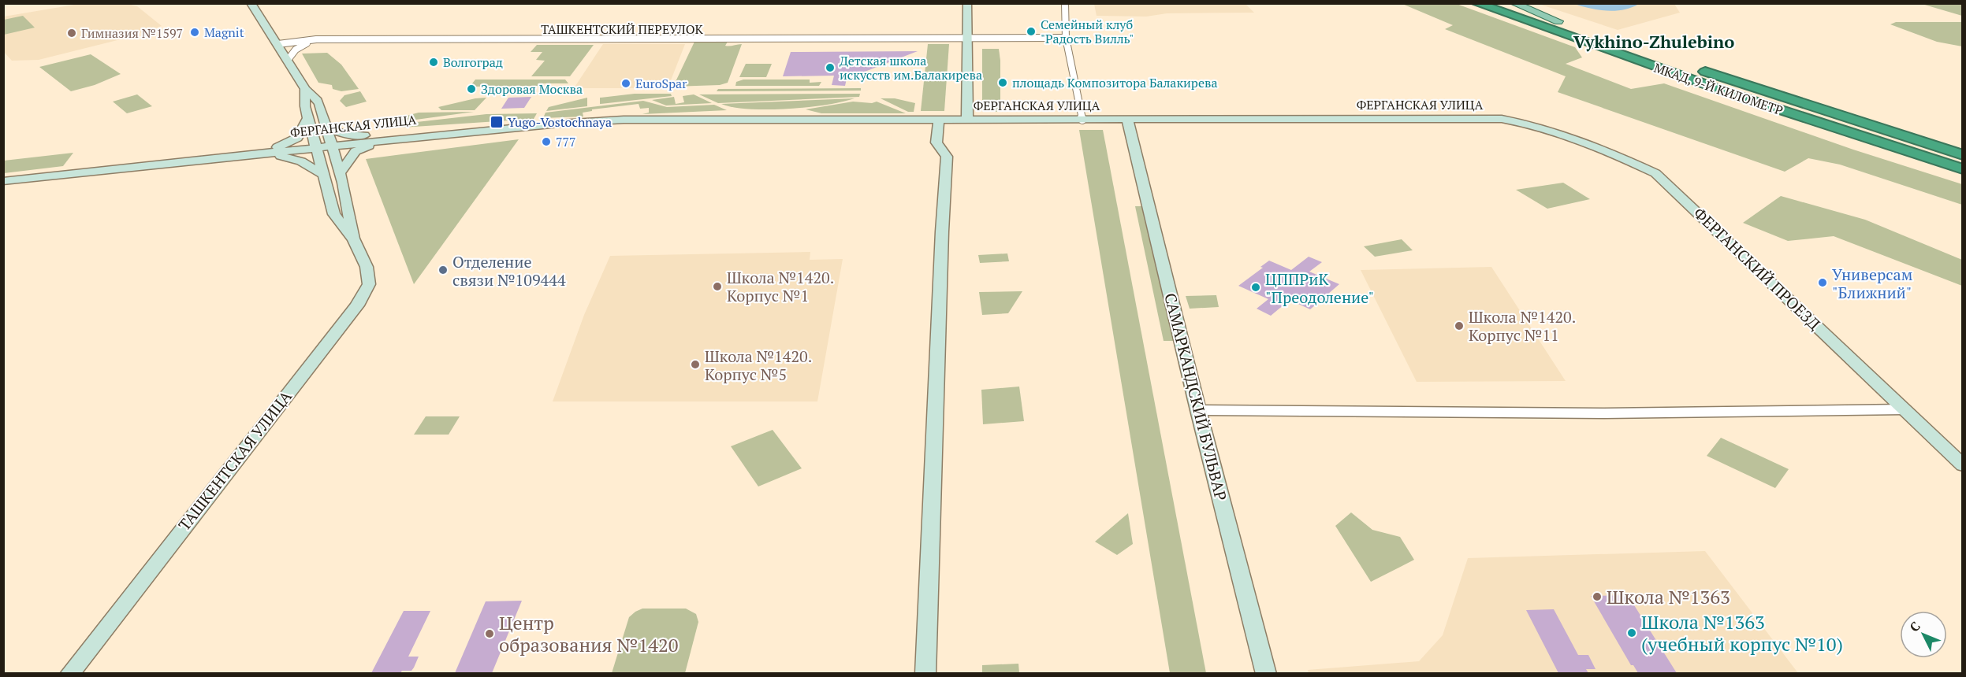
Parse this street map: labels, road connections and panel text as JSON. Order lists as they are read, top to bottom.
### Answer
{
  "streets": {
    "highway": ["МКАД, 9-Й КИЛОМЕТР"],
    "street": [
      "ТАШКЕНТСКИЙ ПЕРЕУЛОК",
      "ФЕРГАНСКАЯ УЛИЦА",
      "ФЕРГАНСКИЙ ПРОЕЗД",
      "САМАРКАНДСКИЙ БУЛЬВАР",
      "ТАШКЕНТСКАЯ УЛИЦА"
    ]
  },
  "crossings": [
    ["ТАШКЕНТСКИЙ ПЕРЕУЛОК", "ТАШКЕНТСКАЯ УЛИЦА"],
    ["ФЕРГАНСКАЯ УЛИЦА", "ФЕРГАНСКИЙ ПРОЕЗД"],
    ["ФЕРГАНСКАЯ УЛИЦА", "САМАРКАНДСКИЙ БУЛЬВАР"],
    ["ФЕРГАНСКАЯ УЛИЦА", "ТАШКЕНТСКАЯ УЛИЦА"]
  ],
  "districts": ["Vykhino-Zhulebino"],
  "places": {
    "other": [
      "Семейный клуб \"Радость Вилль\"",
      "Magnit",
      "Гимназия №1597",
      "Волгоград",
      "Детская школа искусств им.Балакирева",
      "площадь Композитора Балакирева",
      "EuroSpar",
      "Здоровая Москва",
      "777",
      "Отделение связи №109444",
      "Универсам \"Ближний\"",
      "Школа №1420. Корпус №1",
      "ЦППРиК \"Преодоление\"",
      "Школа №1420. Корпус №11",
      "Школа №1420. Корпус №5",
      "Школа №1363",
      "Школа №1363 (учебный корпус №10)",
      "Центр образования №1420"
    ],
    "transit": ["Yugo-Vostochnaya"]
  },
  "north": "top left"
}
